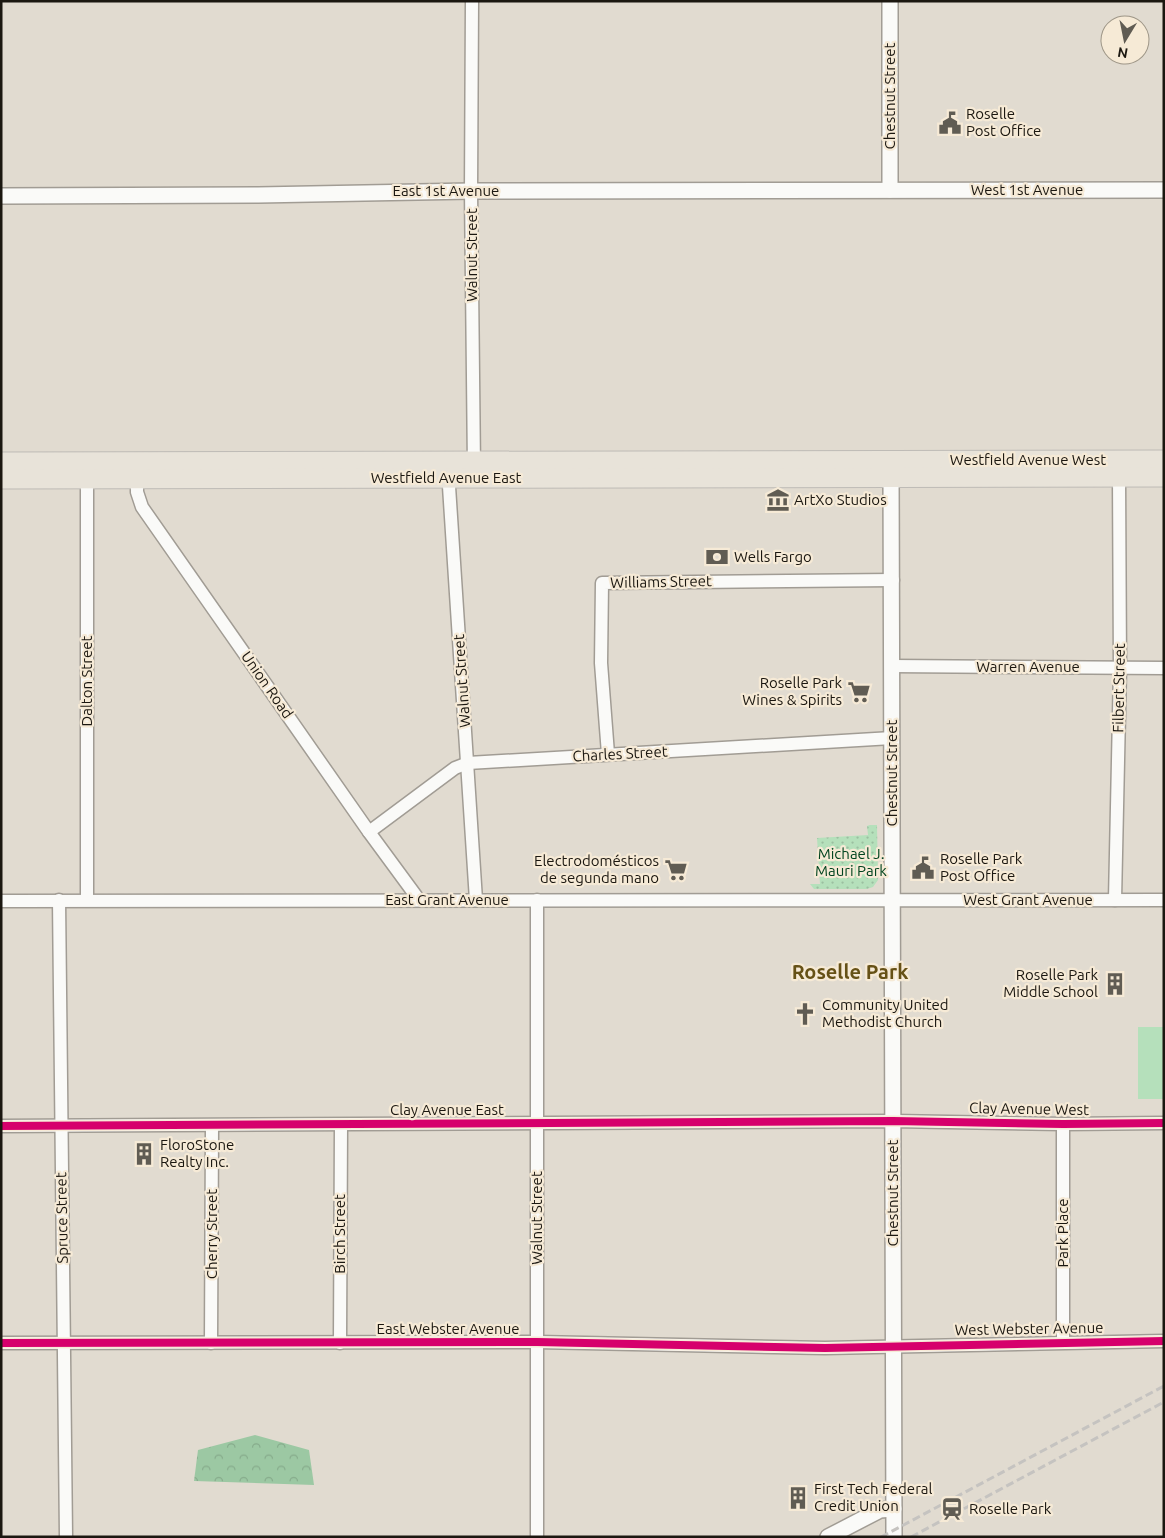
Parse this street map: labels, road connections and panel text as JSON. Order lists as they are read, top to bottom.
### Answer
{
  "streets": {
    "main road": ["Westfield Avenue West", "Westfield Avenue East"],
    "street": [
      "Chestnut Street",
      "West 1st Avenue",
      "East 1st Avenue",
      "Walnut Street",
      "Williams Street",
      "Warren Avenue",
      "Dalton Street",
      "Union Road",
      "Filbert Street",
      "Charles Street",
      "East Grant Avenue",
      "West Grant Avenue",
      "Clay Avenue West",
      "Clay Avenue East",
      "Spruce Street",
      "Park Place",
      "Cherry Street",
      "Birch Street",
      "East Webster Avenue",
      "West Webster Avenue"
    ]
  },
  "crossings": [
    ["Chestnut Street", "West 1st Avenue"],
    ["Chestnut Street", "East 1st Avenue"],
    ["Chestnut Street", "Westfield Avenue West"],
    ["Chestnut Street", "Westfield Avenue East"],
    ["Chestnut Street", "Williams Street"],
    ["Chestnut Street", "Warren Avenue"],
    ["Chestnut Street", "Charles Street"],
    ["Chestnut Street", "East Grant Avenue"],
    ["Chestnut Street", "West Grant Avenue"],
    ["Chestnut Street", "Clay Avenue West"],
    ["Chestnut Street", "Clay Avenue East"],
    ["Chestnut Street", "East Webster Avenue"],
    ["Chestnut Street", "West Webster Avenue"],
    ["West 1st Avenue", "East 1st Avenue"],
    ["East 1st Avenue", "Walnut Street"],
    ["Walnut Street", "Westfield Avenue East"],
    ["Walnut Street", "Charles Street"],
    ["Walnut Street", "East Grant Avenue"],
    ["Walnut Street", "Clay Avenue East"],
    ["Walnut Street", "East Webster Avenue"],
    ["Westfield Avenue West", "Westfield Avenue East"],
    ["Westfield Avenue West", "Filbert Street"],
    ["Westfield Avenue East", "Dalton Street"],
    ["Westfield Avenue East", "Union Road"],
    ["Williams Street", "Charles Street"],
    ["Warren Avenue", "Filbert Street"],
    ["Dalton Street", "East Grant Avenue"],
    ["Union Road", "Charles Street"],
    ["Union Road", "East Grant Avenue"],
    ["Filbert Street", "West Grant Avenue"],
    ["East Grant Avenue", "West Grant Avenue"],
    ["East Grant Avenue", "Spruce Street"],
    ["Clay Avenue West", "Clay Avenue East"],
    ["Clay Avenue West", "Park Place"],
    ["Clay Avenue East", "Spruce Street"],
    ["Clay Avenue East", "Cherry Street"],
    ["Clay Avenue East", "Birch Street"],
    ["Spruce Street", "East Webster Avenue"],
    ["Park Place", "West Webster Avenue"],
    ["Cherry Street", "East Webster Avenue"],
    ["Birch Street", "East Webster Avenue"],
    ["East Webster Avenue", "West Webster Avenue"]
  ],
  "districts": ["Roselle Park"],
  "parks": ["Michael J. Mauri Park"],
  "places": {
    "public building": ["Roselle Post Office", "Roselle Park Post Office"],
    "museum": ["ArtXo Studios"],
    "bank": ["Wells Fargo"],
    "supermarket": ["Roselle Park Wines & Spirits", "Electrodomésticos de segunda mano"],
    "building": ["Roselle Park Middle School", "FloroStone Realty Inc.", "First Tech Federal Credit Union"],
    "church": ["Community United Methodist Church"],
    "station": ["Roselle Park"]
  },
  "north": "bottom"
}
